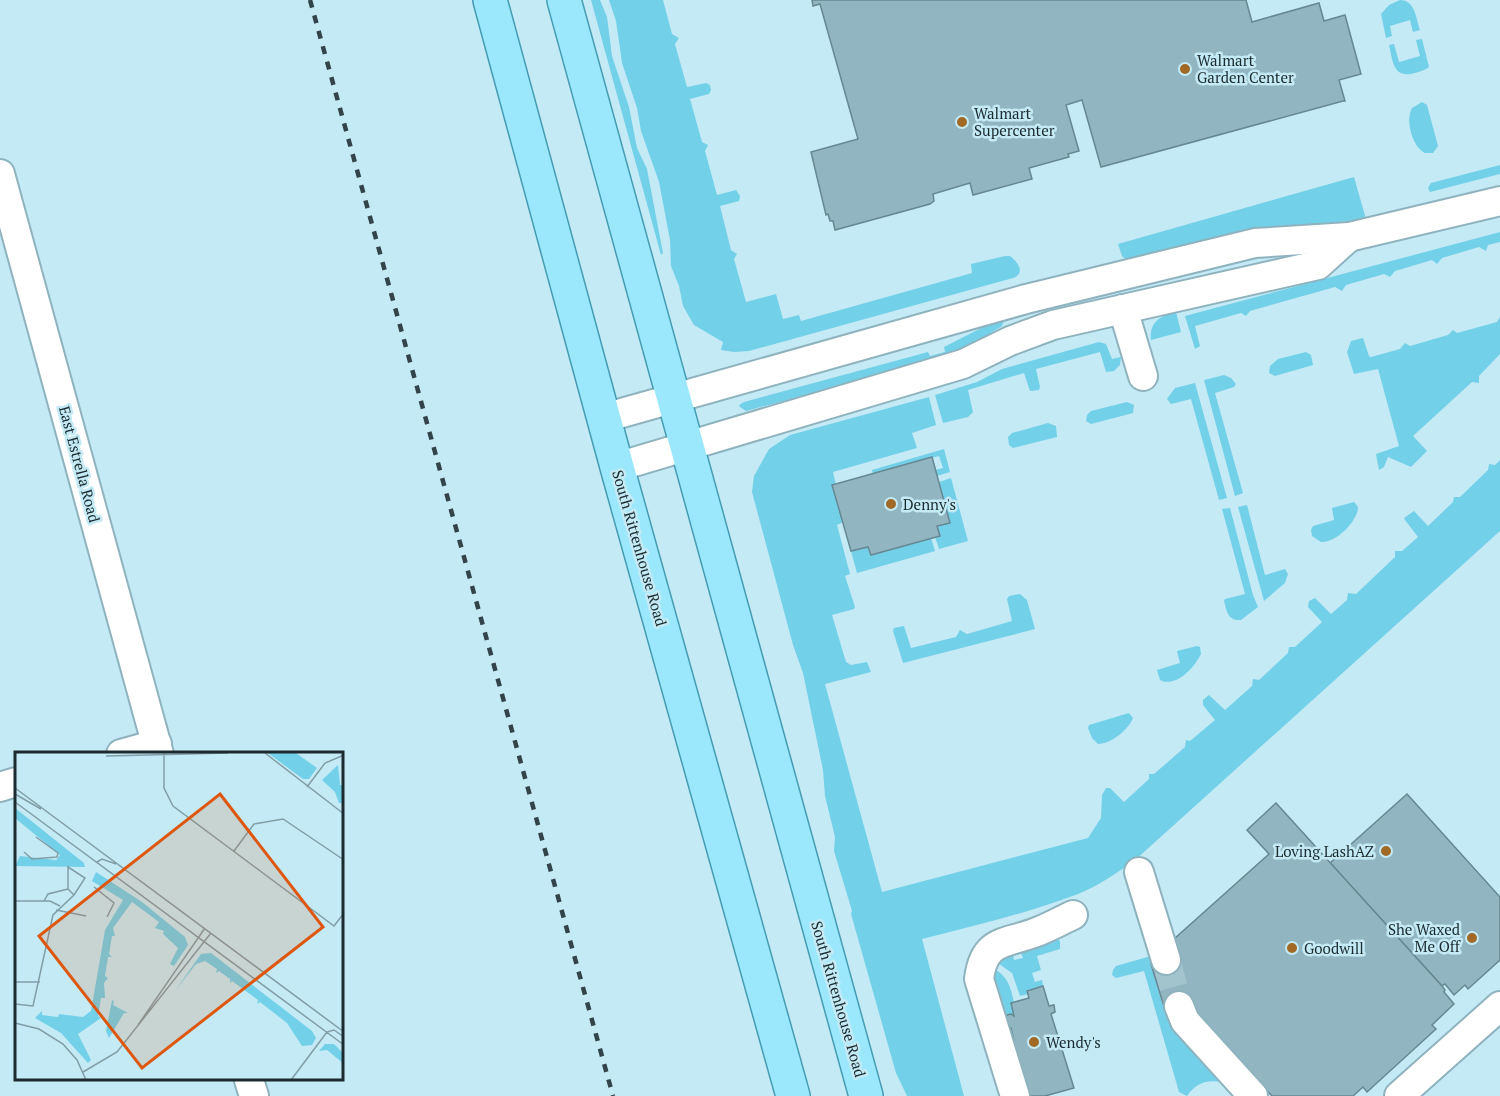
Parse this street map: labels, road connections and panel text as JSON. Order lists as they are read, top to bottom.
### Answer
{
  "streets": {
    "main road": ["South Rittenhouse Road"],
    "street": ["East Estrella Road"]
  },
  "places": [
    "Walmart Garden Center",
    "Walmart Supercenter",
    "Denny's",
    "Loving LashAZ",
    "She Waxed Me Off",
    "Goodwill",
    "Wendy's"
  ]
}
